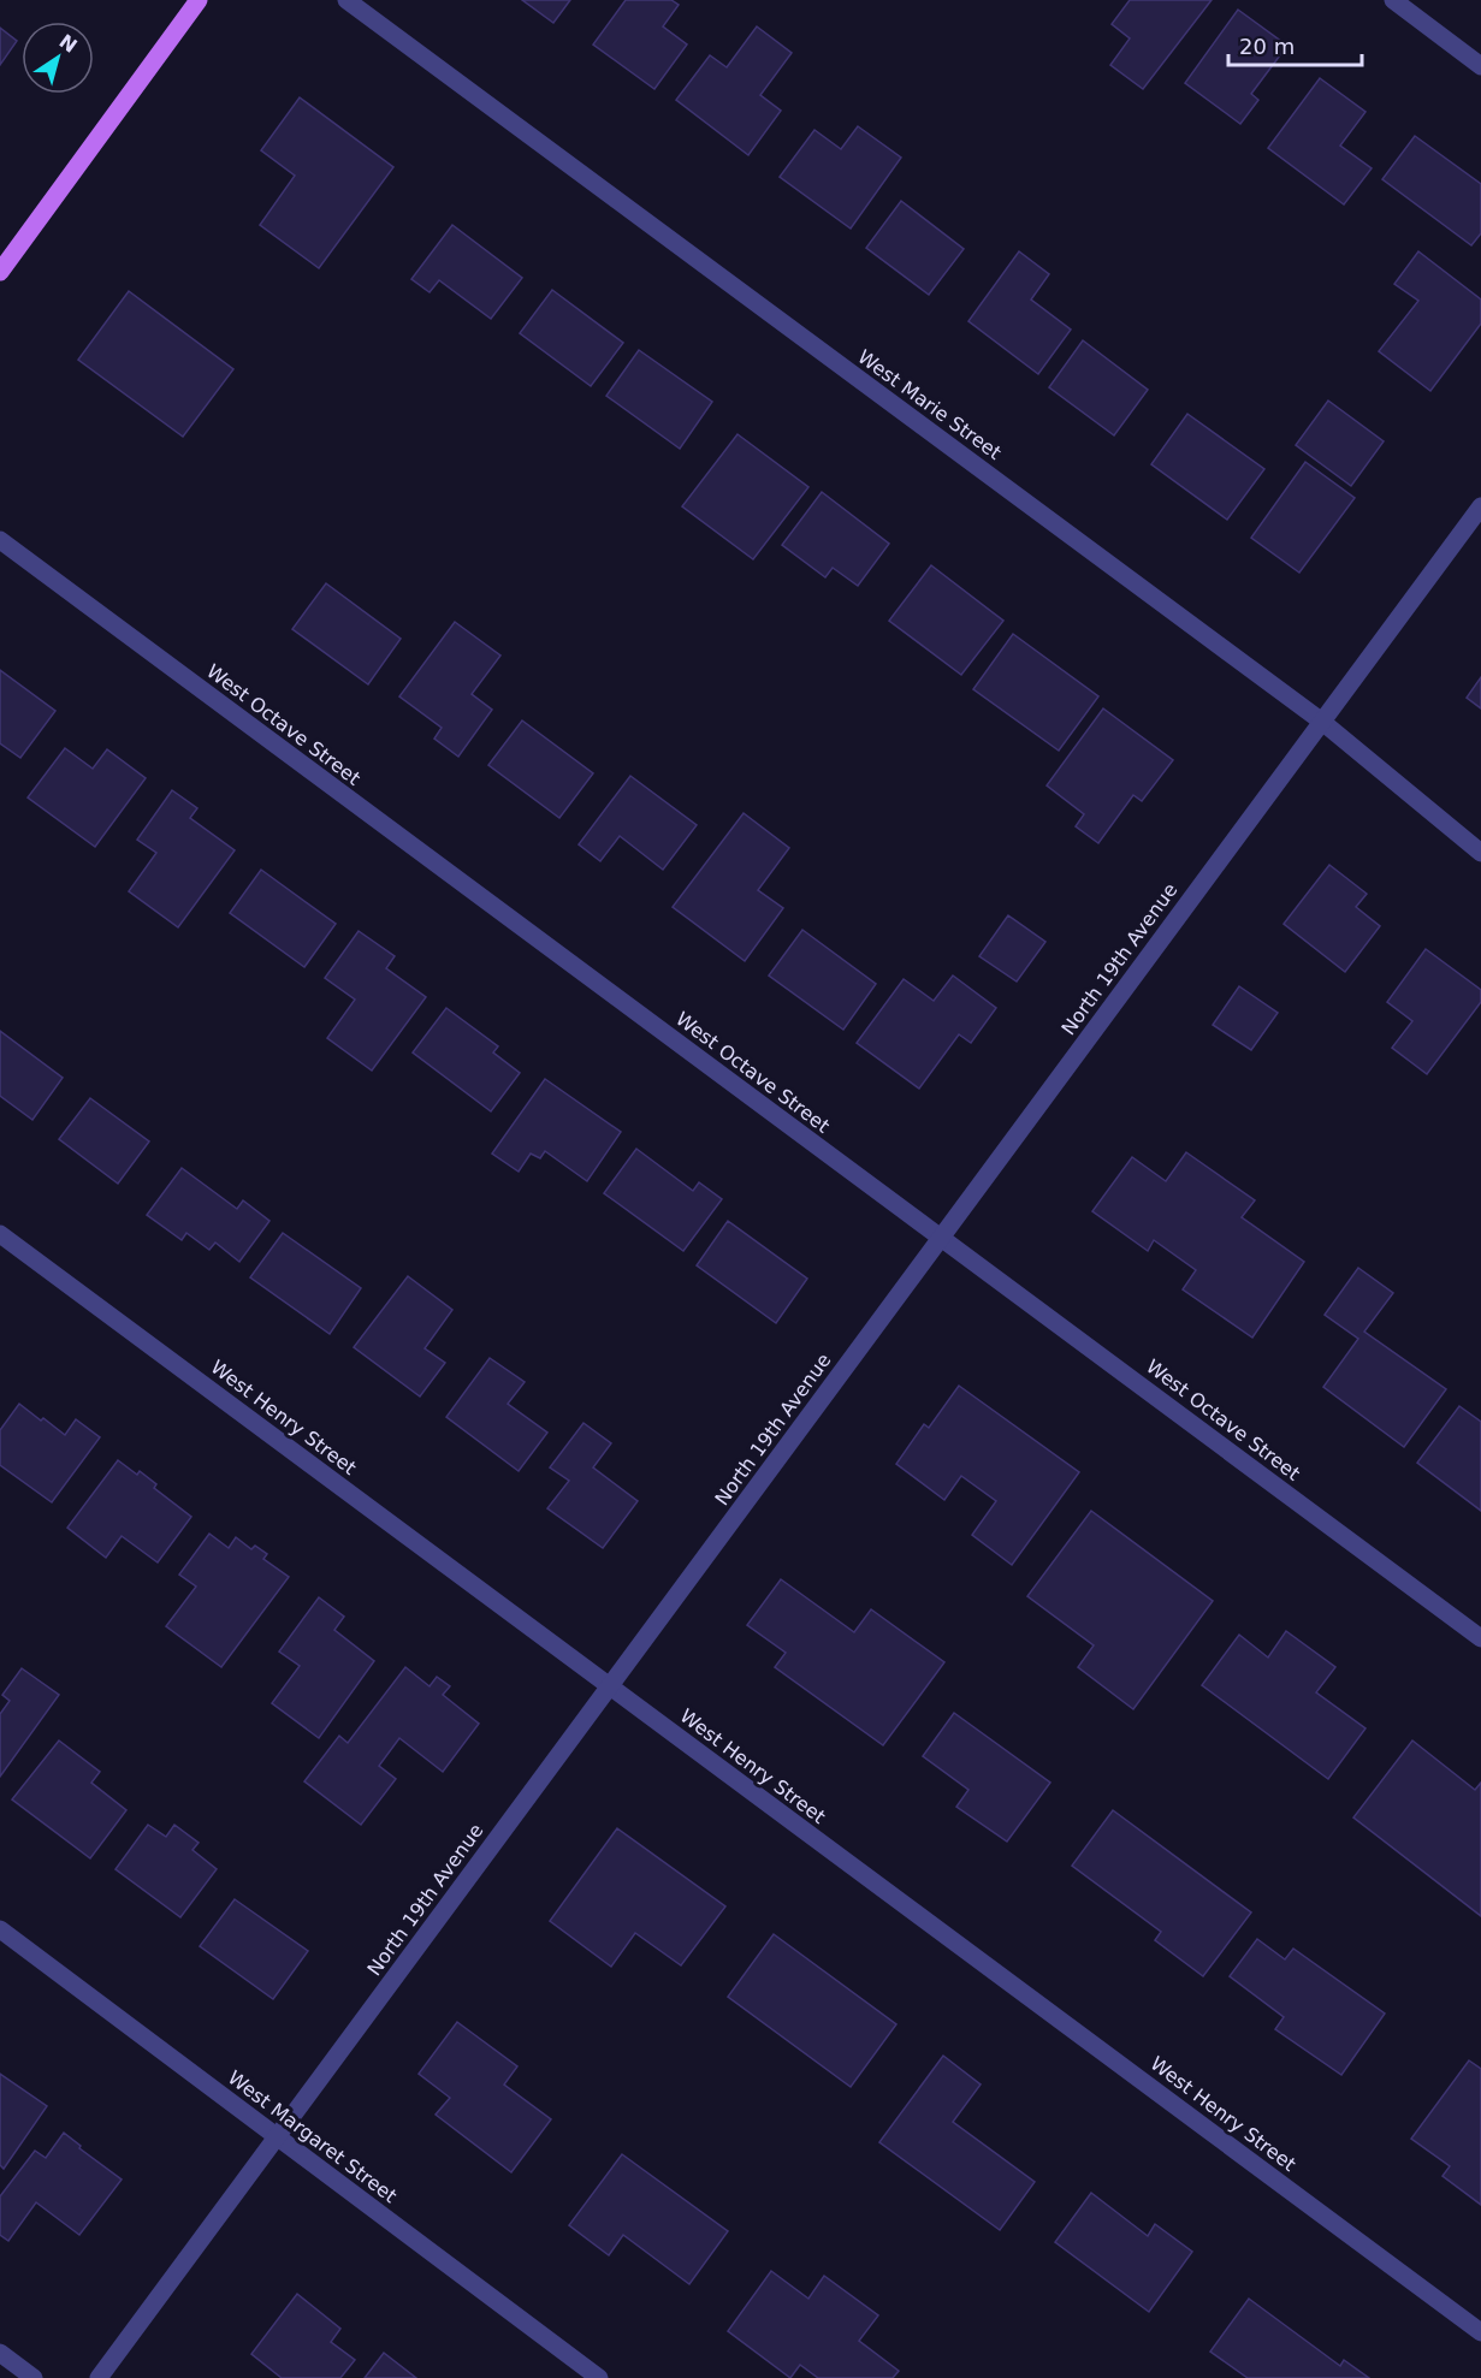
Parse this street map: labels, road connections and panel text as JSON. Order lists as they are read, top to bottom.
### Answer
{
  "streets": {
    "street": [
      "West Marie Street",
      "West Octave Street",
      "North 19th Avenue",
      "West Henry Street",
      "West Margaret Street"
    ]
  },
  "crossings": [
    ["West Marie Street", "North 19th Avenue"],
    ["West Octave Street", "North 19th Avenue"],
    ["North 19th Avenue", "West Henry Street"],
    ["North 19th Avenue", "West Margaret Street"]
  ],
  "scale_bar": "20 m",
  "north": "top right"
}
